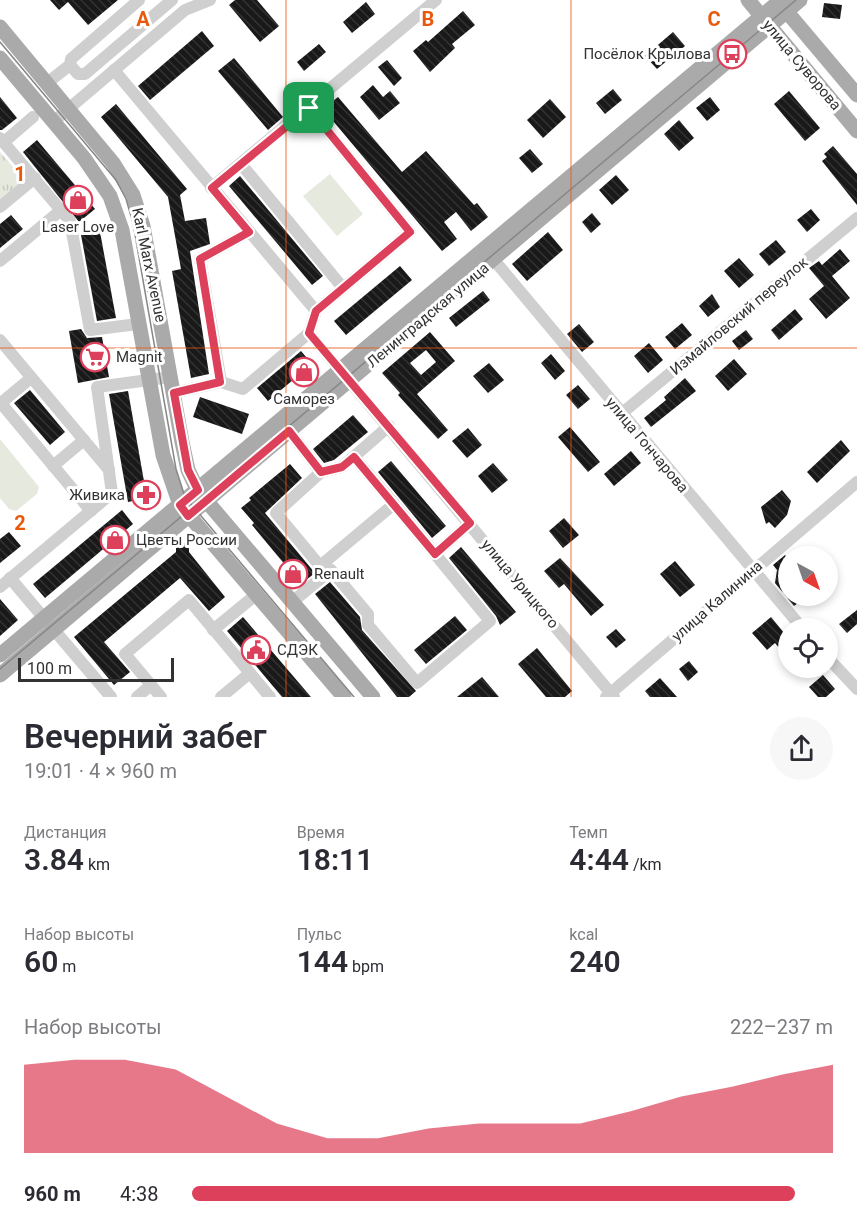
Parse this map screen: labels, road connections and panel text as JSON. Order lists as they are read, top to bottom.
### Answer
{
  "streets": {
    "main road": ["улица Суворова", "Karl Marx Avenue", "Ленинградская улица"],
    "street": [
      "Измайловский переулок",
      "улица Гончарова",
      "улица Урицкого",
      "улица Калинина"
    ]
  },
  "crossings": [
    ["улица Суворова", "Ленинградская улица"],
    ["Karl Marx Avenue", "Ленинградская улица"],
    ["Ленинградская улица", "улица Гончарова"],
    ["Ленинградская улица", "улица Урицкого"],
    ["Измайловский переулок", "улица Гончарова"],
    ["улица Гончарова", "улица Калинина"],
    ["улица Урицкого", "улица Калинина"]
  ],
  "places": {
    "bus stop": ["Посёлок Крылова"],
    "shop": [
      "Laser Love",
      "Саморез",
      "Цветы России",
      "Renault"
    ],
    "supermarket": ["Magnit"],
    "pharmacy": ["Живика"],
    "public building": ["СДЭК"]
  },
  "scale_bar": "100 m",
  "north": "bottom right",
  "page": {
    "scale": "100 m",
    "heading": ["Вечерний забег", "19:01 · 4 × 960 m"],
    "stats": [
      ["Дистанция", "3.84 km"],
      ["Время", "18:11"],
      ["Темп", "4:44 /km"],
      ["Набор высоты", "60 m"],
      ["Пульс", "144 bpm"],
      ["kcal", "240"]
    ],
    "chart": ["Набор высоты", "222–237 m"],
    "list": [
      {
        "name": "960 m",
        "note": "4:38"
      }
    ]
  },
  "grid": {
    "columns": ["A", "B", "C"],
    "rows": ["1", "2"]
  }
}
